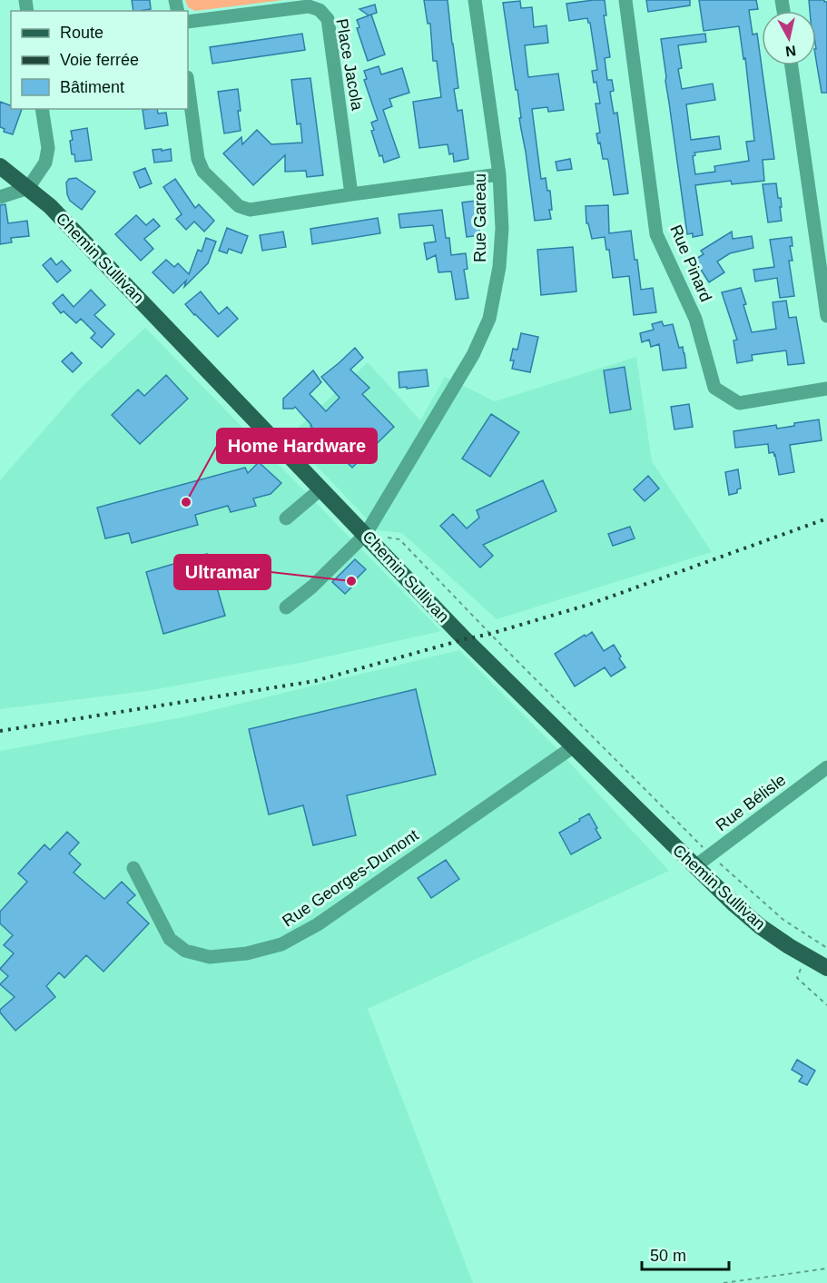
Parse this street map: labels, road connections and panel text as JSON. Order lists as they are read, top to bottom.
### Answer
{
  "streets": {
    "main road": ["Chemin Sullivan"],
    "street": [
      "Place Jacola",
      "Rue Gareau",
      "Rue Pinard",
      "Rue Bélisle",
      "Rue Georges-Dumont"
    ]
  },
  "crossings": [
    ["Rue Gareau", "Chemin Sullivan"],
    ["Chemin Sullivan", "Rue Bélisle"],
    ["Chemin Sullivan", "Rue Georges-Dumont"]
  ],
  "places": ["Home Hardware", "Ultramar"],
  "legend": ["Route", "Voie ferrée", "Bâtiment"],
  "scale_bar": "50 m",
  "north": "bottom"
}
